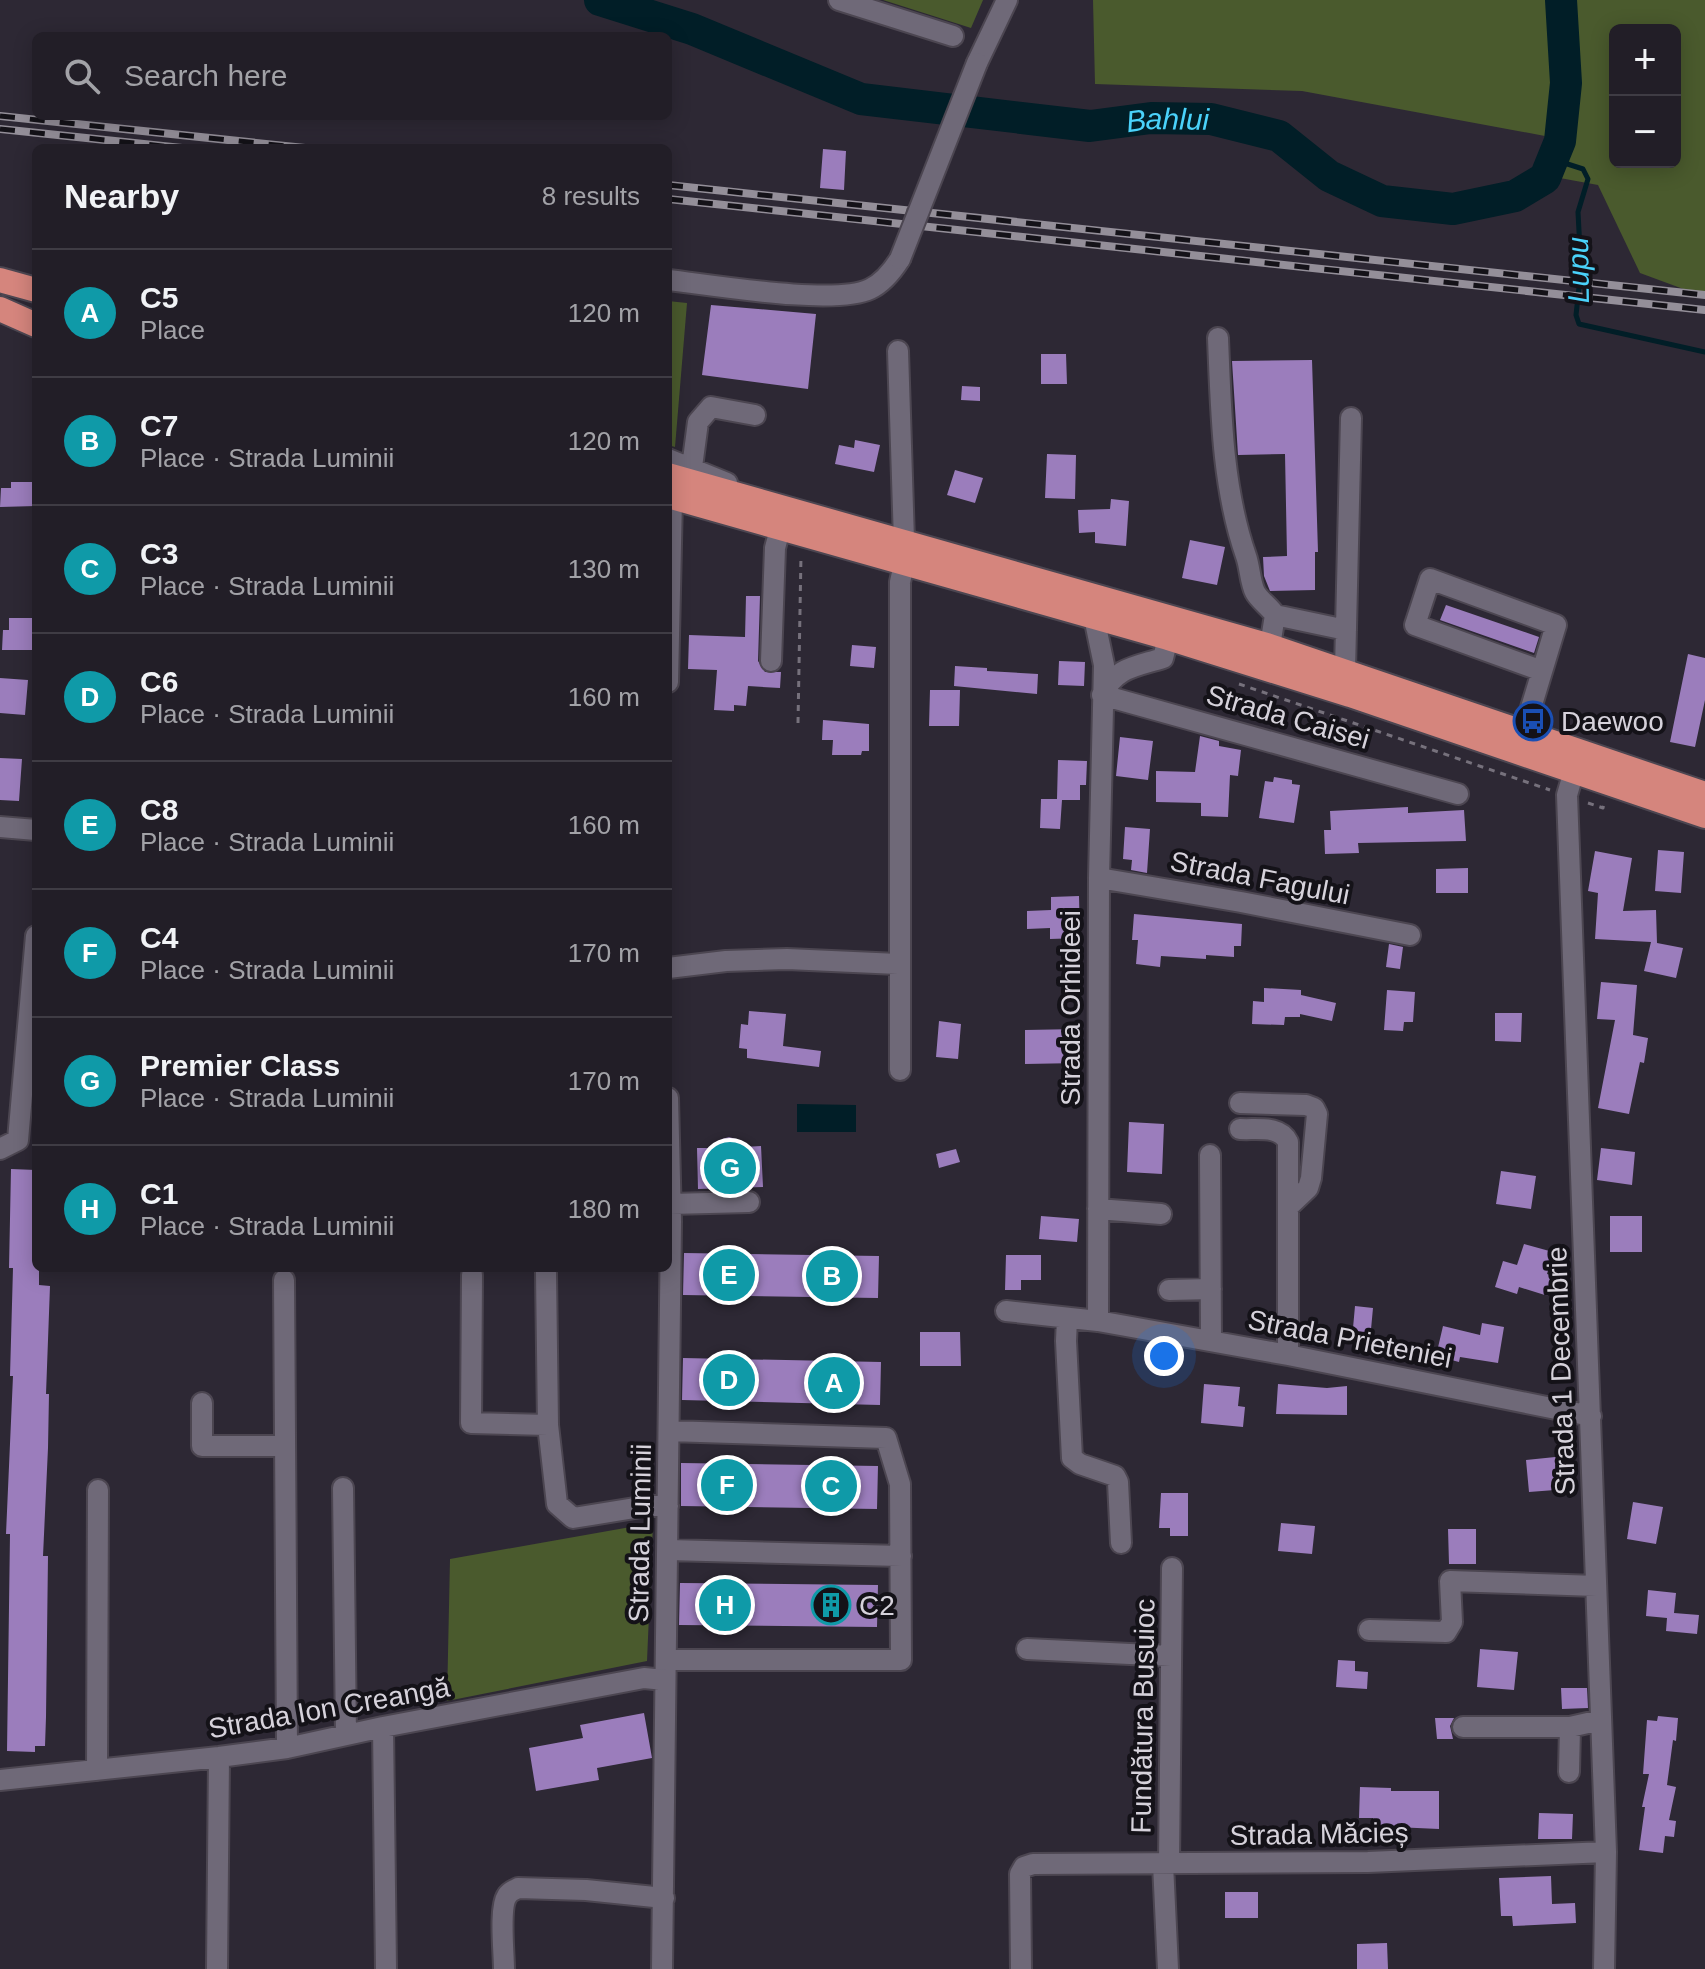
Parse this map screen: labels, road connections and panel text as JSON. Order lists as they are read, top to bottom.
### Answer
{
  "streets": {
    "street": [
      "Strada Caisei",
      "Strada Fagului",
      "Strada Orhideei",
      "Strada Prieteniei",
      "Strada 1 Decembrie",
      "Strada Luminii",
      "Strada Ion Creangă",
      "Fundătura Busuioc",
      "Strada Măcieș"
    ]
  },
  "crossings": [
    ["Strada Caisei", "Strada Orhideei"],
    ["Strada Fagului", "Strada Orhideei"],
    ["Strada Orhideei", "Strada Prieteniei"],
    ["Strada Prieteniei", "Strada 1 Decembrie"],
    ["Strada 1 Decembrie", "Strada Măcieș"],
    ["Strada Luminii", "Strada Ion Creangă"],
    ["Fundătura Busuioc", "Strada Măcieș"]
  ],
  "water": ["Bahlui", "Lupu"],
  "places": {
    "bus stop": ["Daewoo"],
    "building": ["C2"]
  },
  "page": {
    "map_buttons": ["+", "−"],
    "search": "Search here",
    "heading": ["Nearby", "8 results"],
    "list": [
      {
        "mark": "A",
        "name": "C5",
        "note": "Place",
        "value": "120 m"
      },
      {
        "mark": "B",
        "name": "C7",
        "note": "Place · Strada Luminii",
        "value": "120 m"
      },
      {
        "mark": "C",
        "name": "C3",
        "note": "Place · Strada Luminii",
        "value": "130 m"
      },
      {
        "mark": "D",
        "name": "C6",
        "note": "Place · Strada Luminii",
        "value": "160 m"
      },
      {
        "mark": "E",
        "name": "C8",
        "note": "Place · Strada Luminii",
        "value": "160 m"
      },
      {
        "mark": "F",
        "name": "C4",
        "note": "Place · Strada Luminii",
        "value": "170 m"
      },
      {
        "mark": "G",
        "name": "Premier Class",
        "note": "Place · Strada Luminii",
        "value": "170 m"
      },
      {
        "mark": "H",
        "name": "C1",
        "note": "Place · Strada Luminii",
        "value": "180 m"
      }
    ],
    "pins": [
      "G",
      "E",
      "B",
      "D",
      "A",
      "F",
      "C",
      "H"
    ]
  }
}
